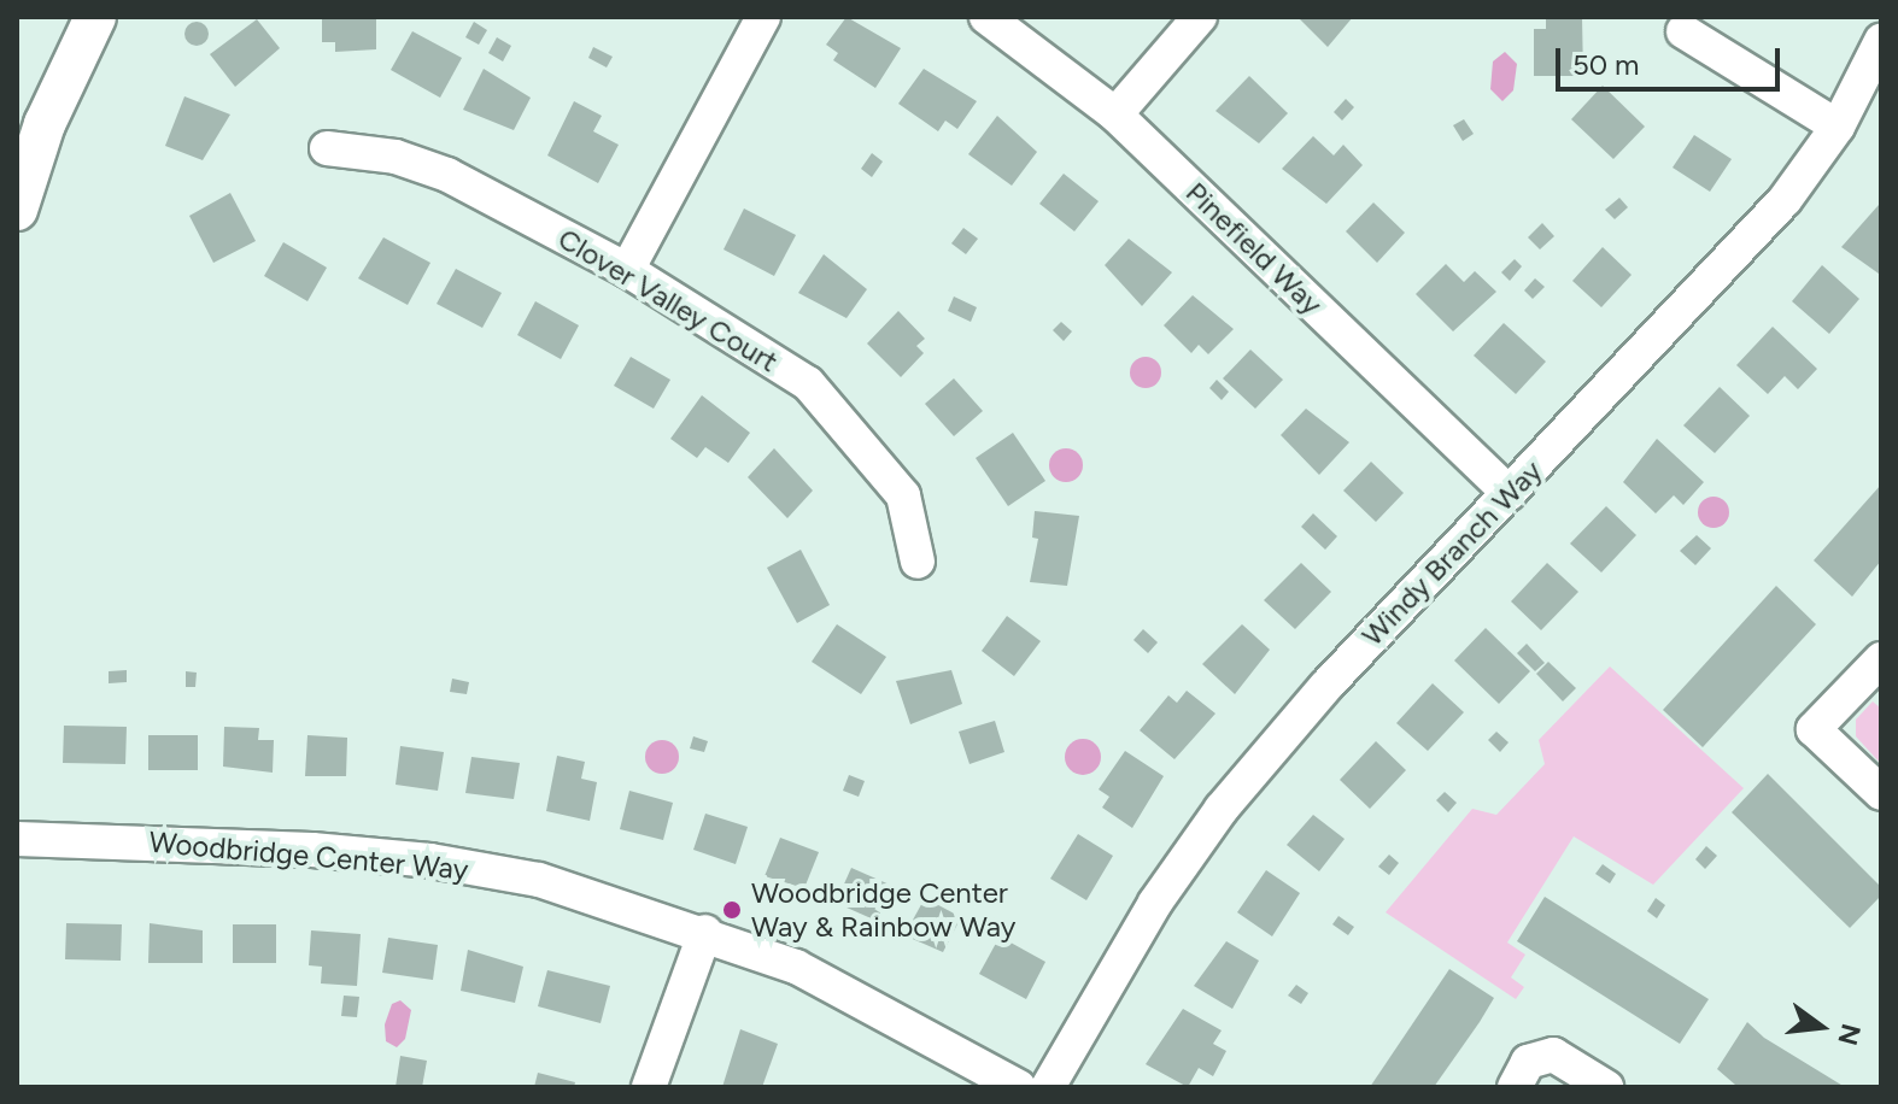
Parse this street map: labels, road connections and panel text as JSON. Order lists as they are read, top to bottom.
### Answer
{
  "streets": {
    "street": [
      "Pinefield Way",
      "Clover Valley Court",
      "Windy Branch Way",
      "Woodbridge Center Way"
    ]
  },
  "crossings": [
    ["Pinefield Way", "Windy Branch Way"]
  ],
  "places": ["Woodbridge Center Way & Rainbow Way"],
  "scale_bar": "50 m",
  "north": "right"
}
